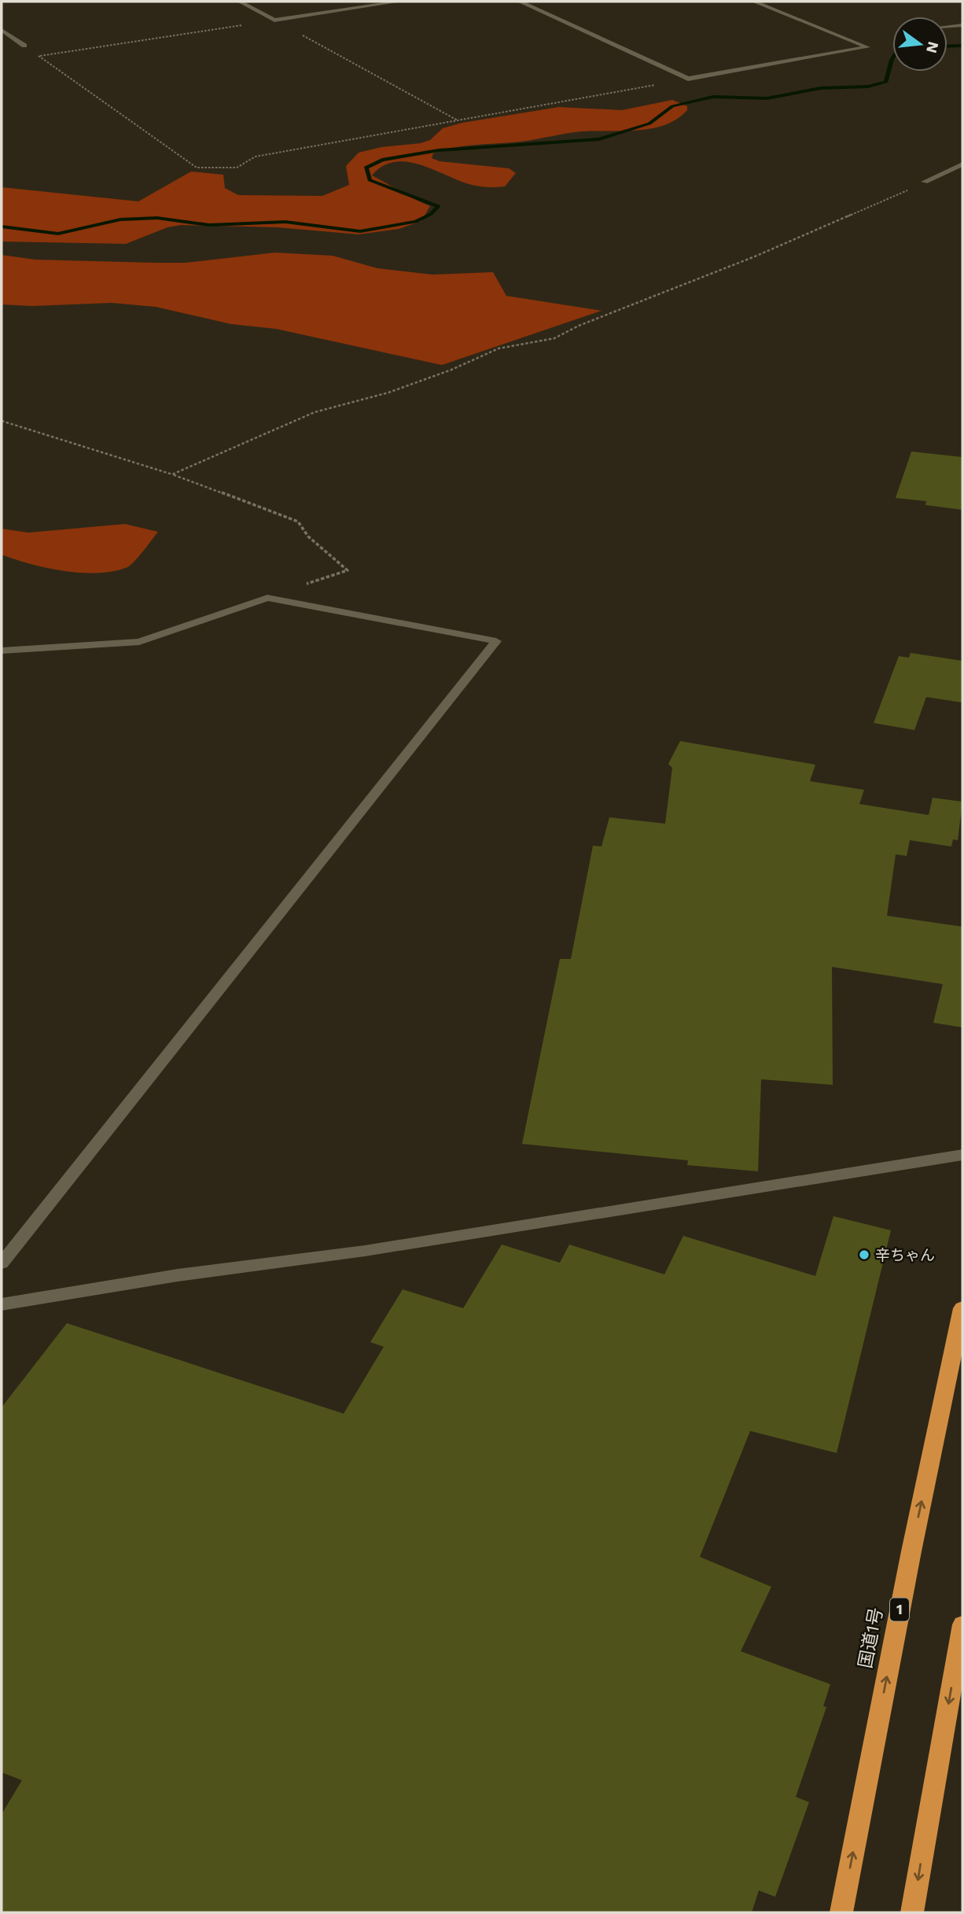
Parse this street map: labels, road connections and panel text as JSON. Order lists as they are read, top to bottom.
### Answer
{
  "streets": {
    "highway": ["1", "国道1号"]
  },
  "places": ["辛ちゃん"],
  "north": "right"
}
